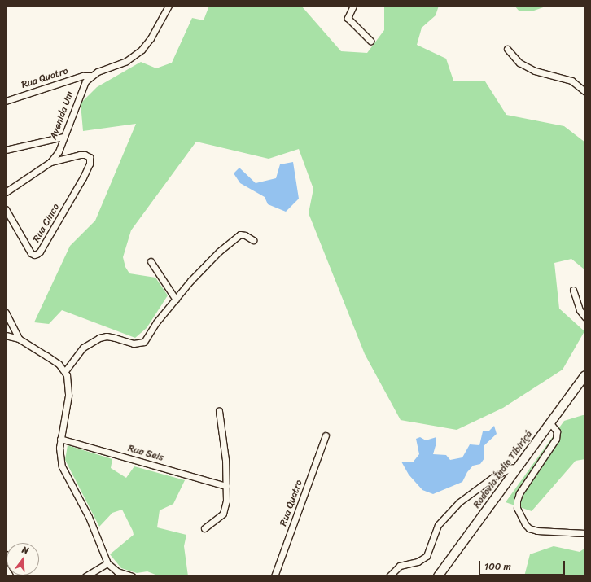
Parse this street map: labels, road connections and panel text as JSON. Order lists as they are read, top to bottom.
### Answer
{
  "streets": {
    "highway": ["Rodovia Índio Tibiriçá"],
    "street": [
      "Rua Quatro",
      "Avenida Um",
      "Rua Cinco",
      "Rua Seis"
    ]
  },
  "crossings": [
    ["Rua Quatro", "Avenida Um"],
    ["Avenida Um", "Rua Cinco"]
  ],
  "scale_bar": "100 m",
  "north": "top"
}
